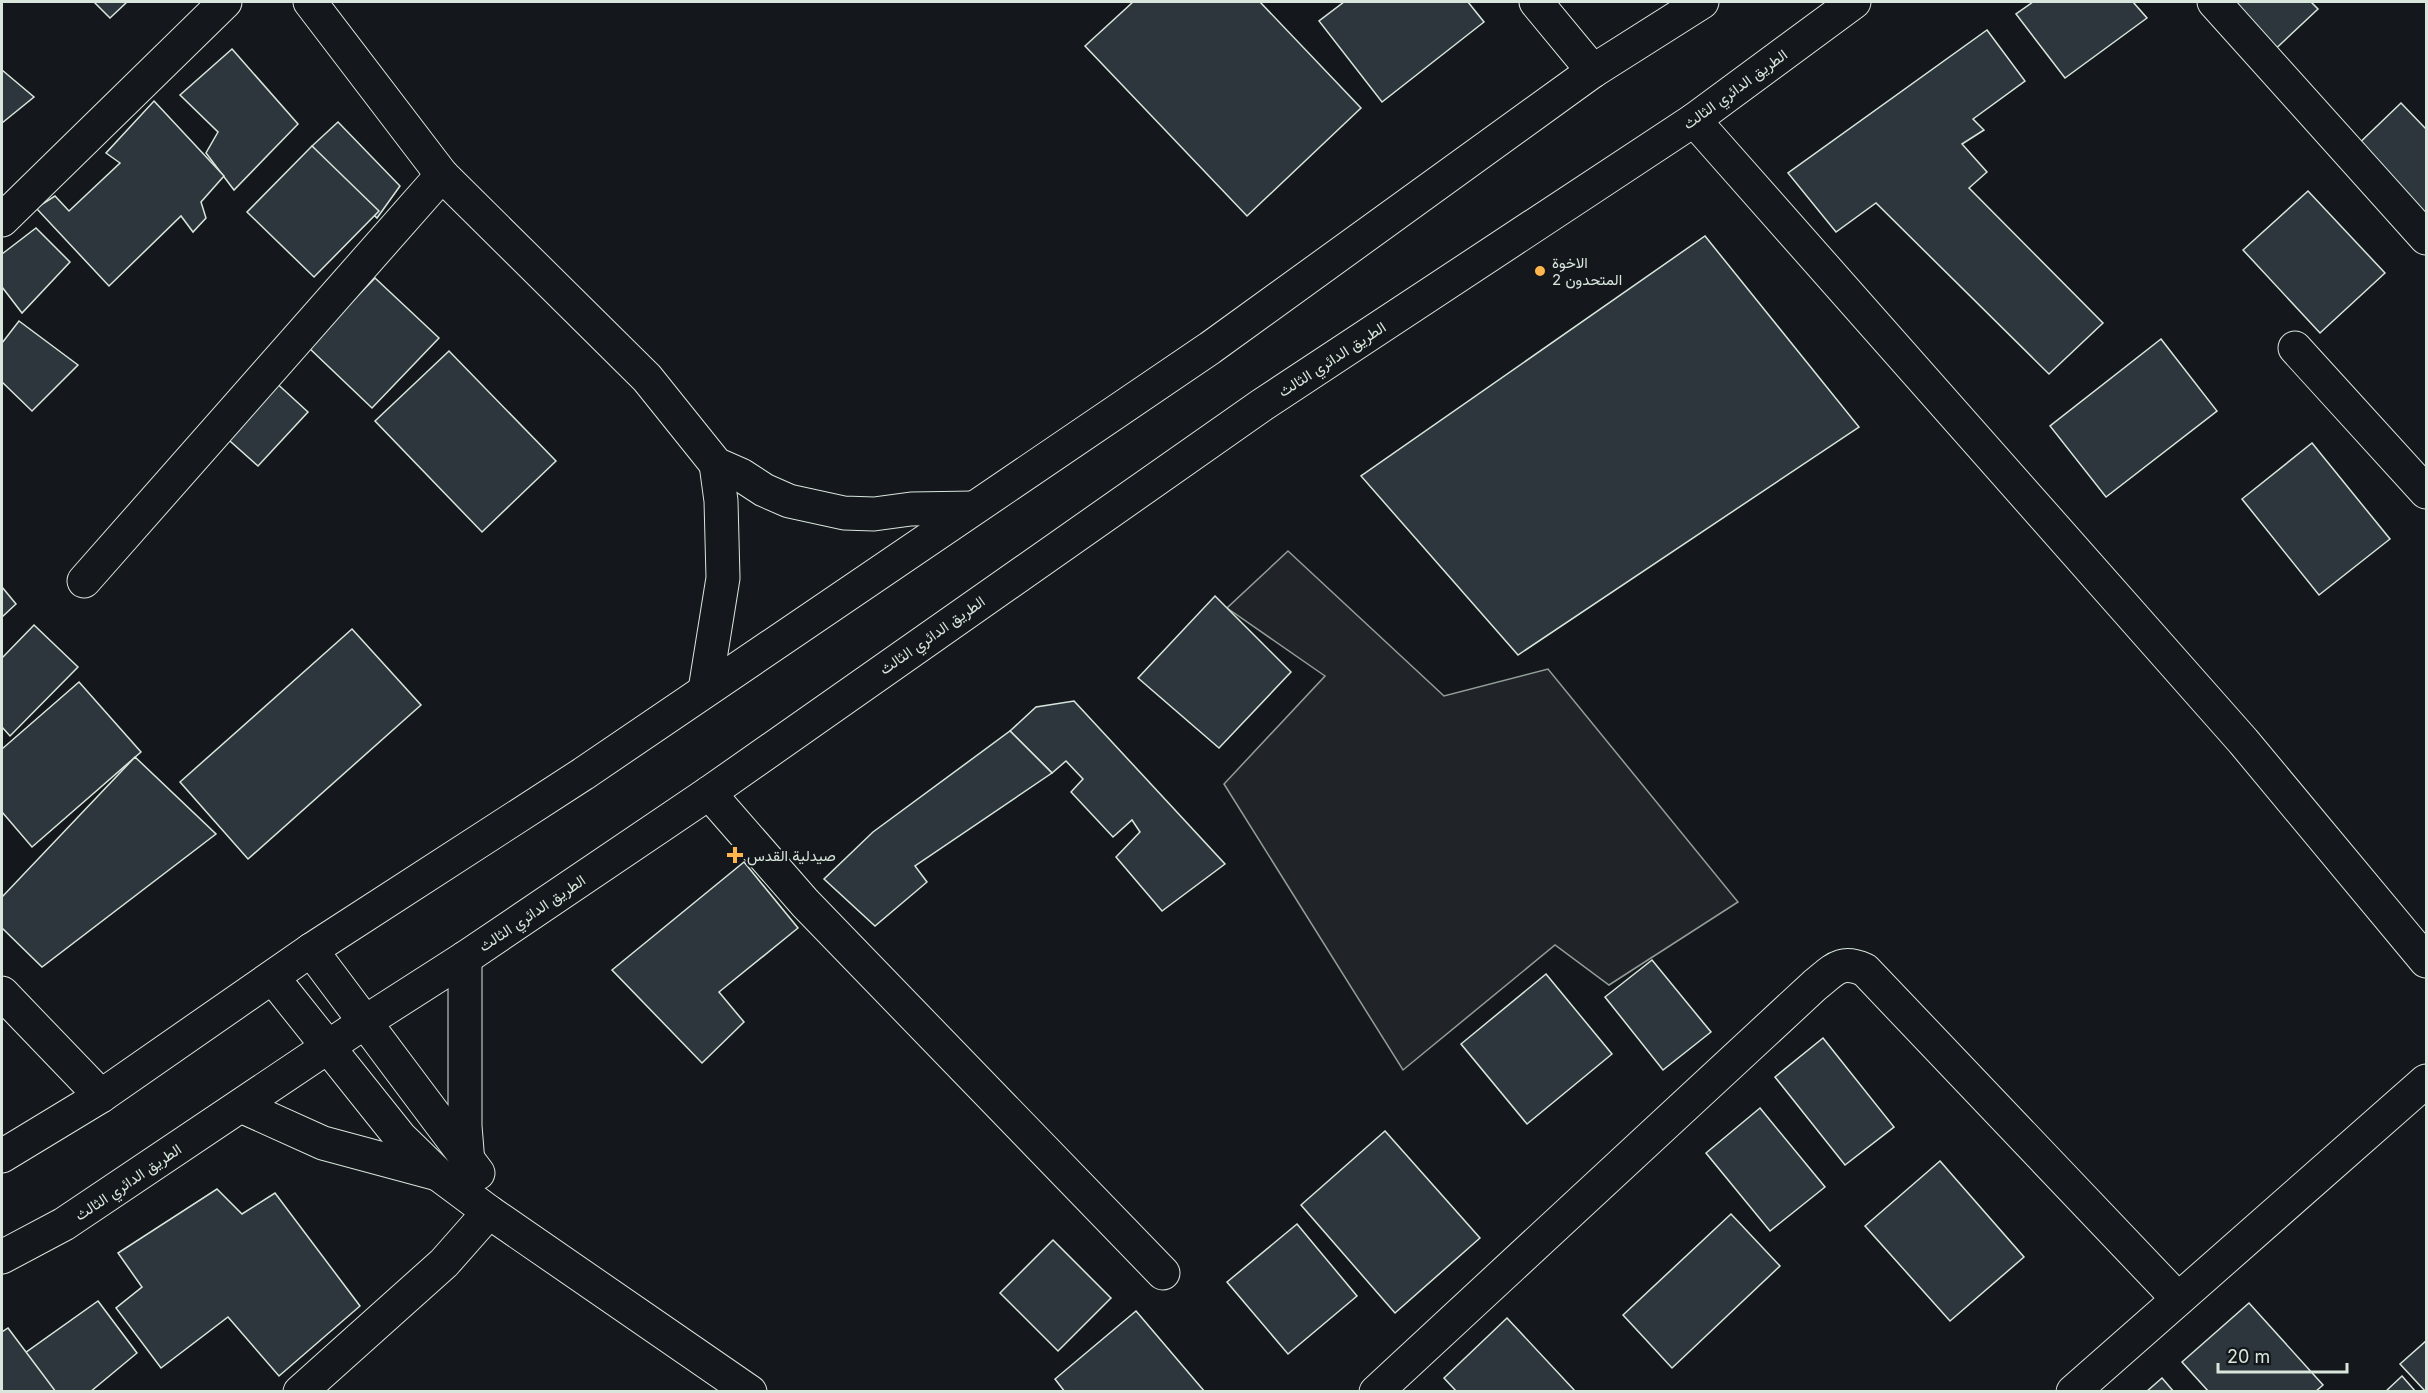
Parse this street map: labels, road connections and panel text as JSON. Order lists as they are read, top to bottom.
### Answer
{
  "streets": {
    "street": ["الطريق الدائري الثالث"]
  },
  "places": {
    "other": ["الاخوة المتحدون 2"],
    "health": ["صيدلية القدس"]
  },
  "scale_bar": "20 m"
}
